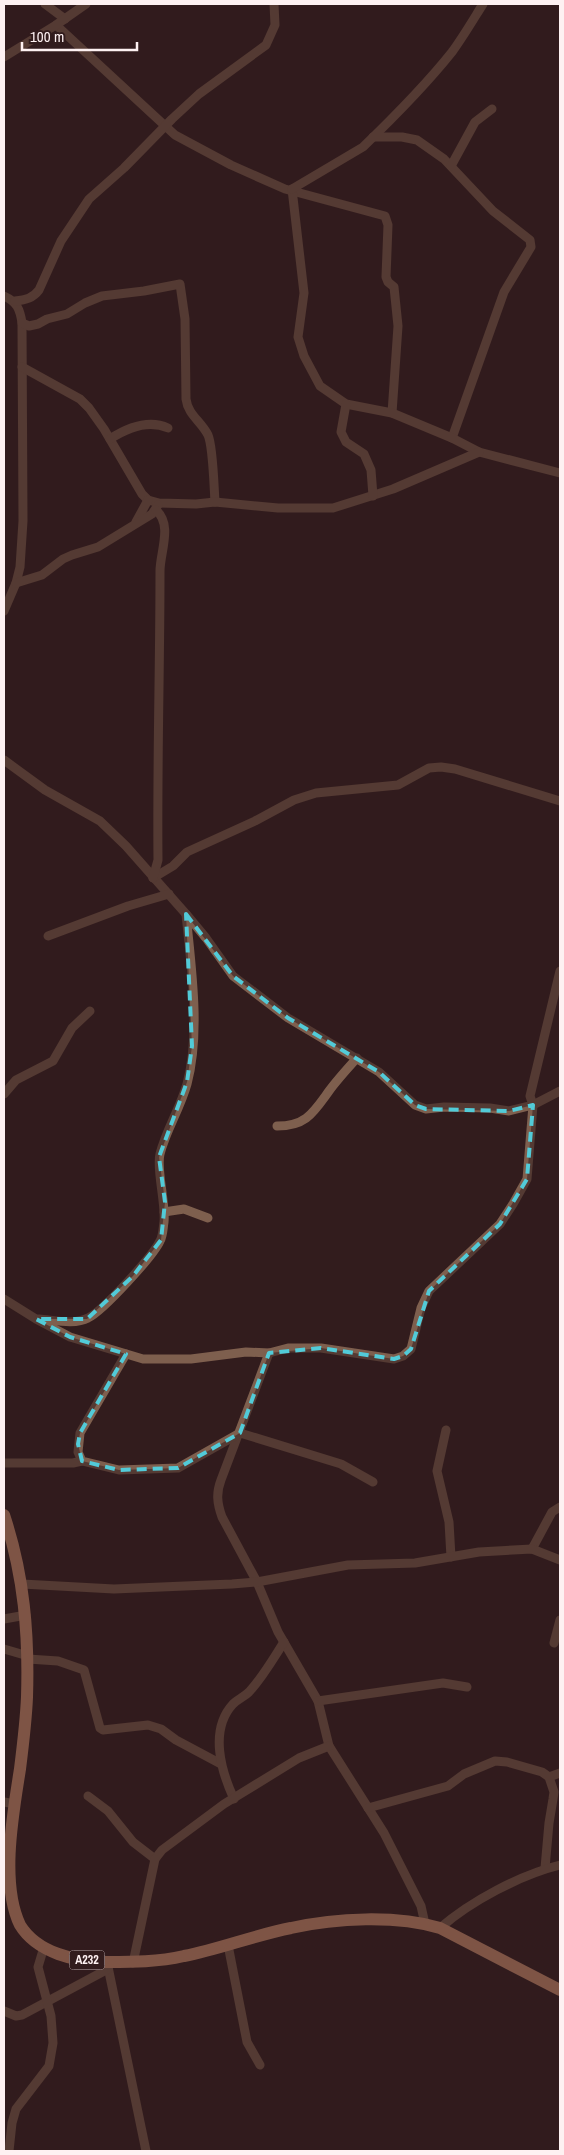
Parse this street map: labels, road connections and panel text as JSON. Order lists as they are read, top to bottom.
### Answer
{
  "streets": {
    "main road": ["A232"]
  },
  "scale_bar": "100 m"
}
